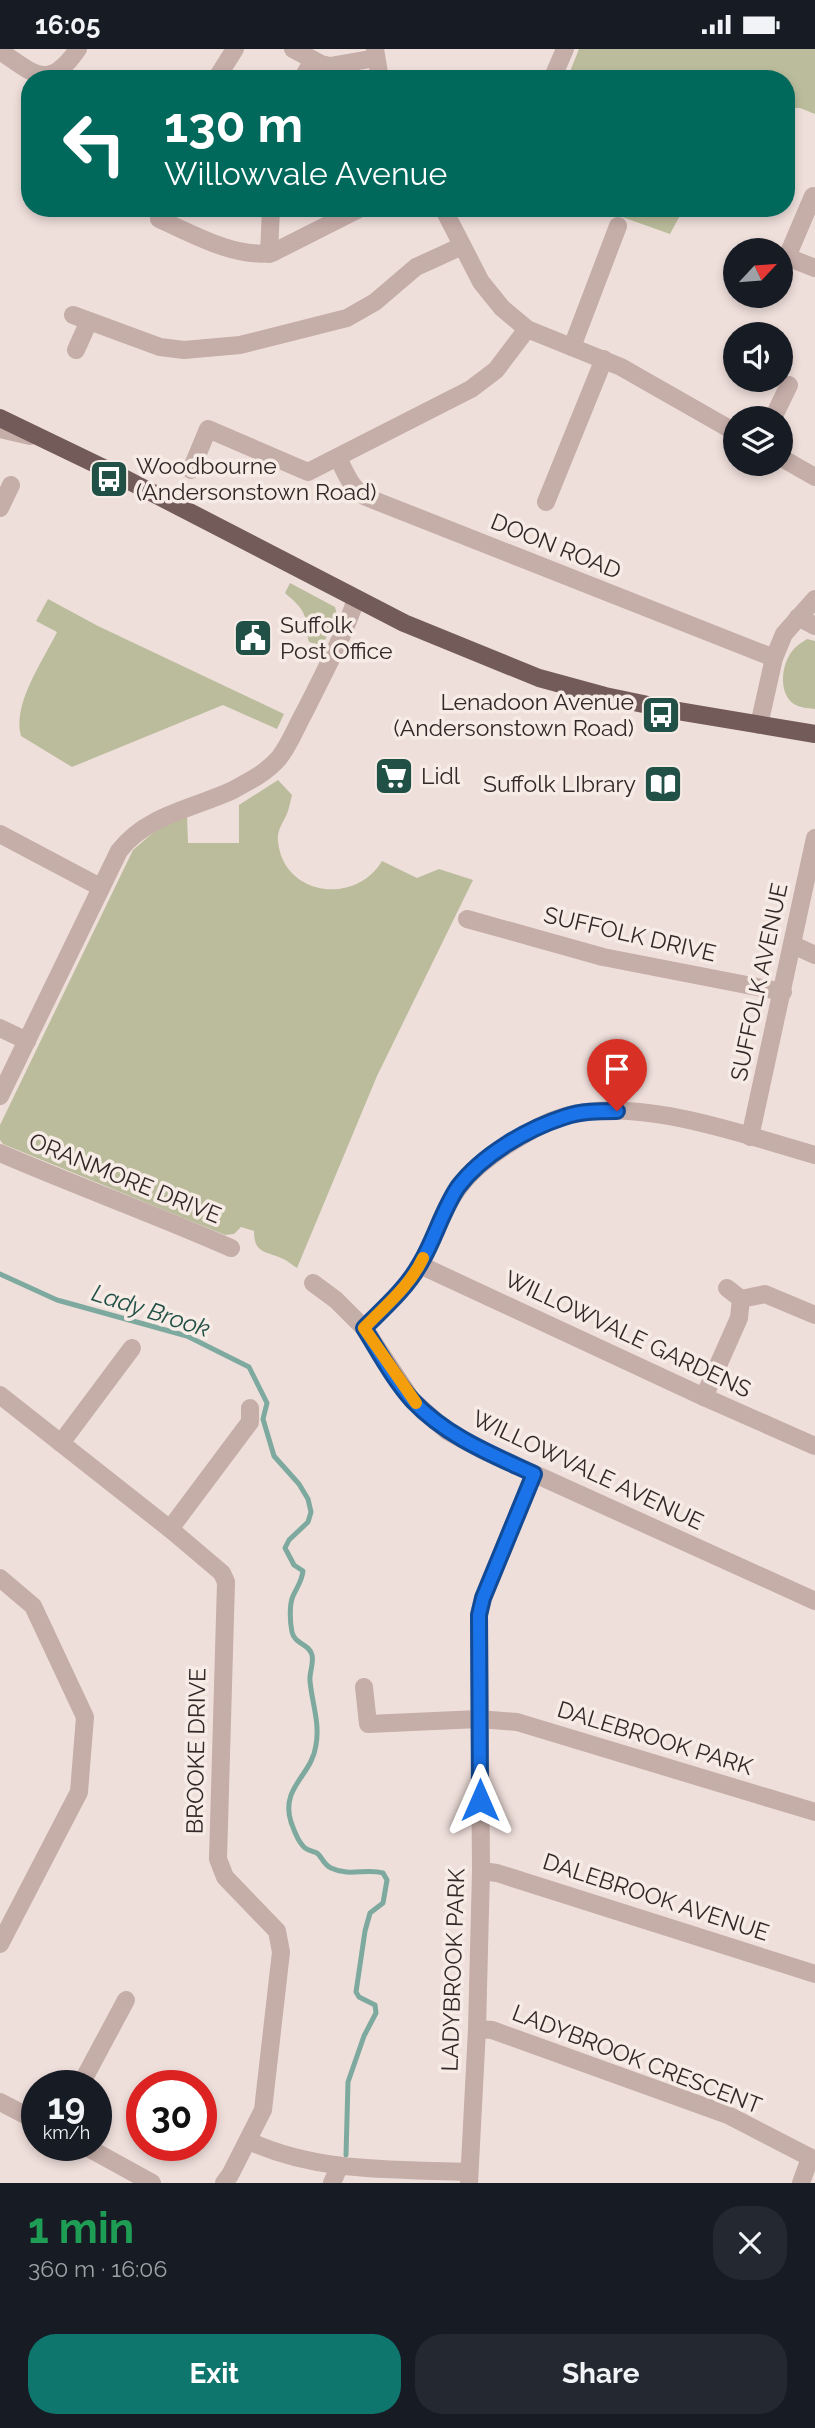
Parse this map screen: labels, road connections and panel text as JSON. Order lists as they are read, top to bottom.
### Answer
{
  "streets": {
    "street": [
      "DOON ROAD",
      "SUFFOLK DRIVE",
      "SUFFOLK AVENUE",
      "ORANMORE DRIVE",
      "WILLOWVALE GARDENS",
      "WILLOWVALE AVENUE",
      "DALEBROOK PARK",
      "BROOKE DRIVE",
      "DALEBROOK AVENUE",
      "LADYBROOK PARK",
      "LADYBROOK CRESCENT"
    ]
  },
  "crossings": [
    ["SUFFOLK DRIVE", "SUFFOLK AVENUE"],
    ["WILLOWVALE AVENUE", "LADYBROOK PARK"],
    ["DALEBROOK PARK", "LADYBROOK PARK"],
    ["DALEBROOK AVENUE", "LADYBROOK PARK"],
    ["LADYBROOK PARK", "LADYBROOK CRESCENT"]
  ],
  "water": ["Lady Brook"],
  "places": {
    "bus stop": ["Woodbourne (Andersonstown Road)", "Lenadoon Avenue (Andersonstown Road)"],
    "public building": ["Suffolk Post Office"],
    "supermarket": ["Lidl"],
    "library": ["Suffolk LIbrary"]
  },
  "north": "top right",
  "page": {
    "status": "16:05",
    "turn": ["130 m", "Willowvale Avenue"],
    "speed": "19 km/h",
    "limit": "30",
    "heading": ["1 min", "360 m · 16:06"],
    "buttons": ["Exit", "Share"]
  }
}
